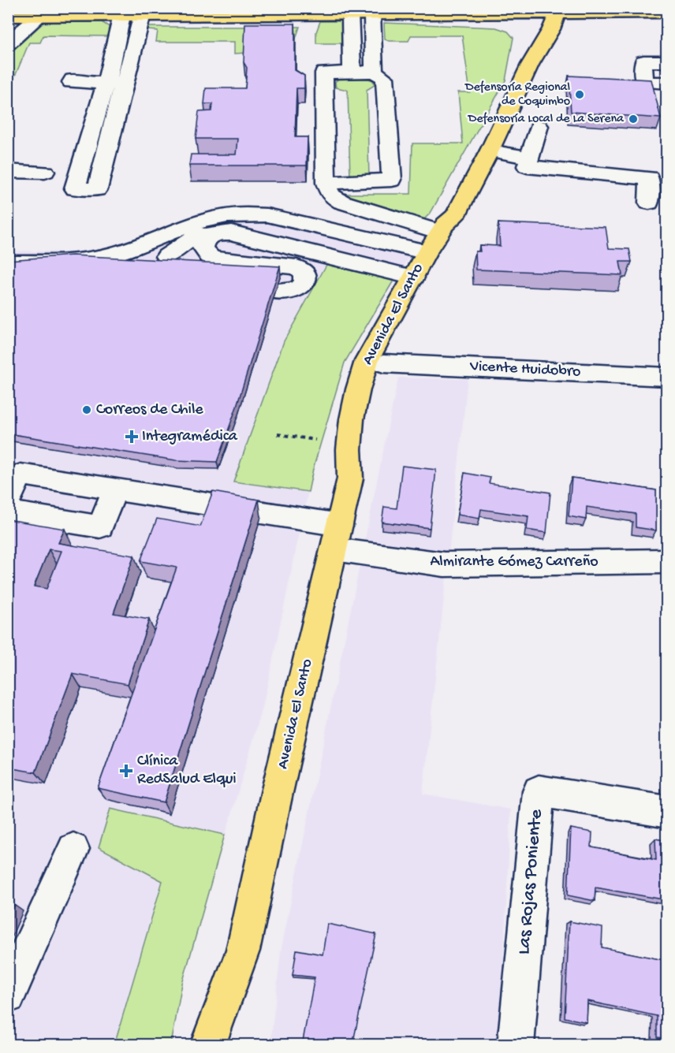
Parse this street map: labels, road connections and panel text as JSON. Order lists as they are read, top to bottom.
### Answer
{
  "streets": {
    "main road": ["Avenida El Santo"],
    "street": ["Vicente Huidobro", "Almirante Gómez Carreño", "Las Rojas Poniente"]
  },
  "crossings": [
    ["Avenida El Santo", "Vicente Huidobro"],
    ["Avenida El Santo", "Almirante Gómez Carreño"]
  ],
  "places": {
    "other": ["Defensoría Regional de Coquimbo", "Defensoría Local de La Serena", "Correos de Chile"],
    "health": ["Integramédica", "Clínica RedSalud Elqui"]
  }
}
